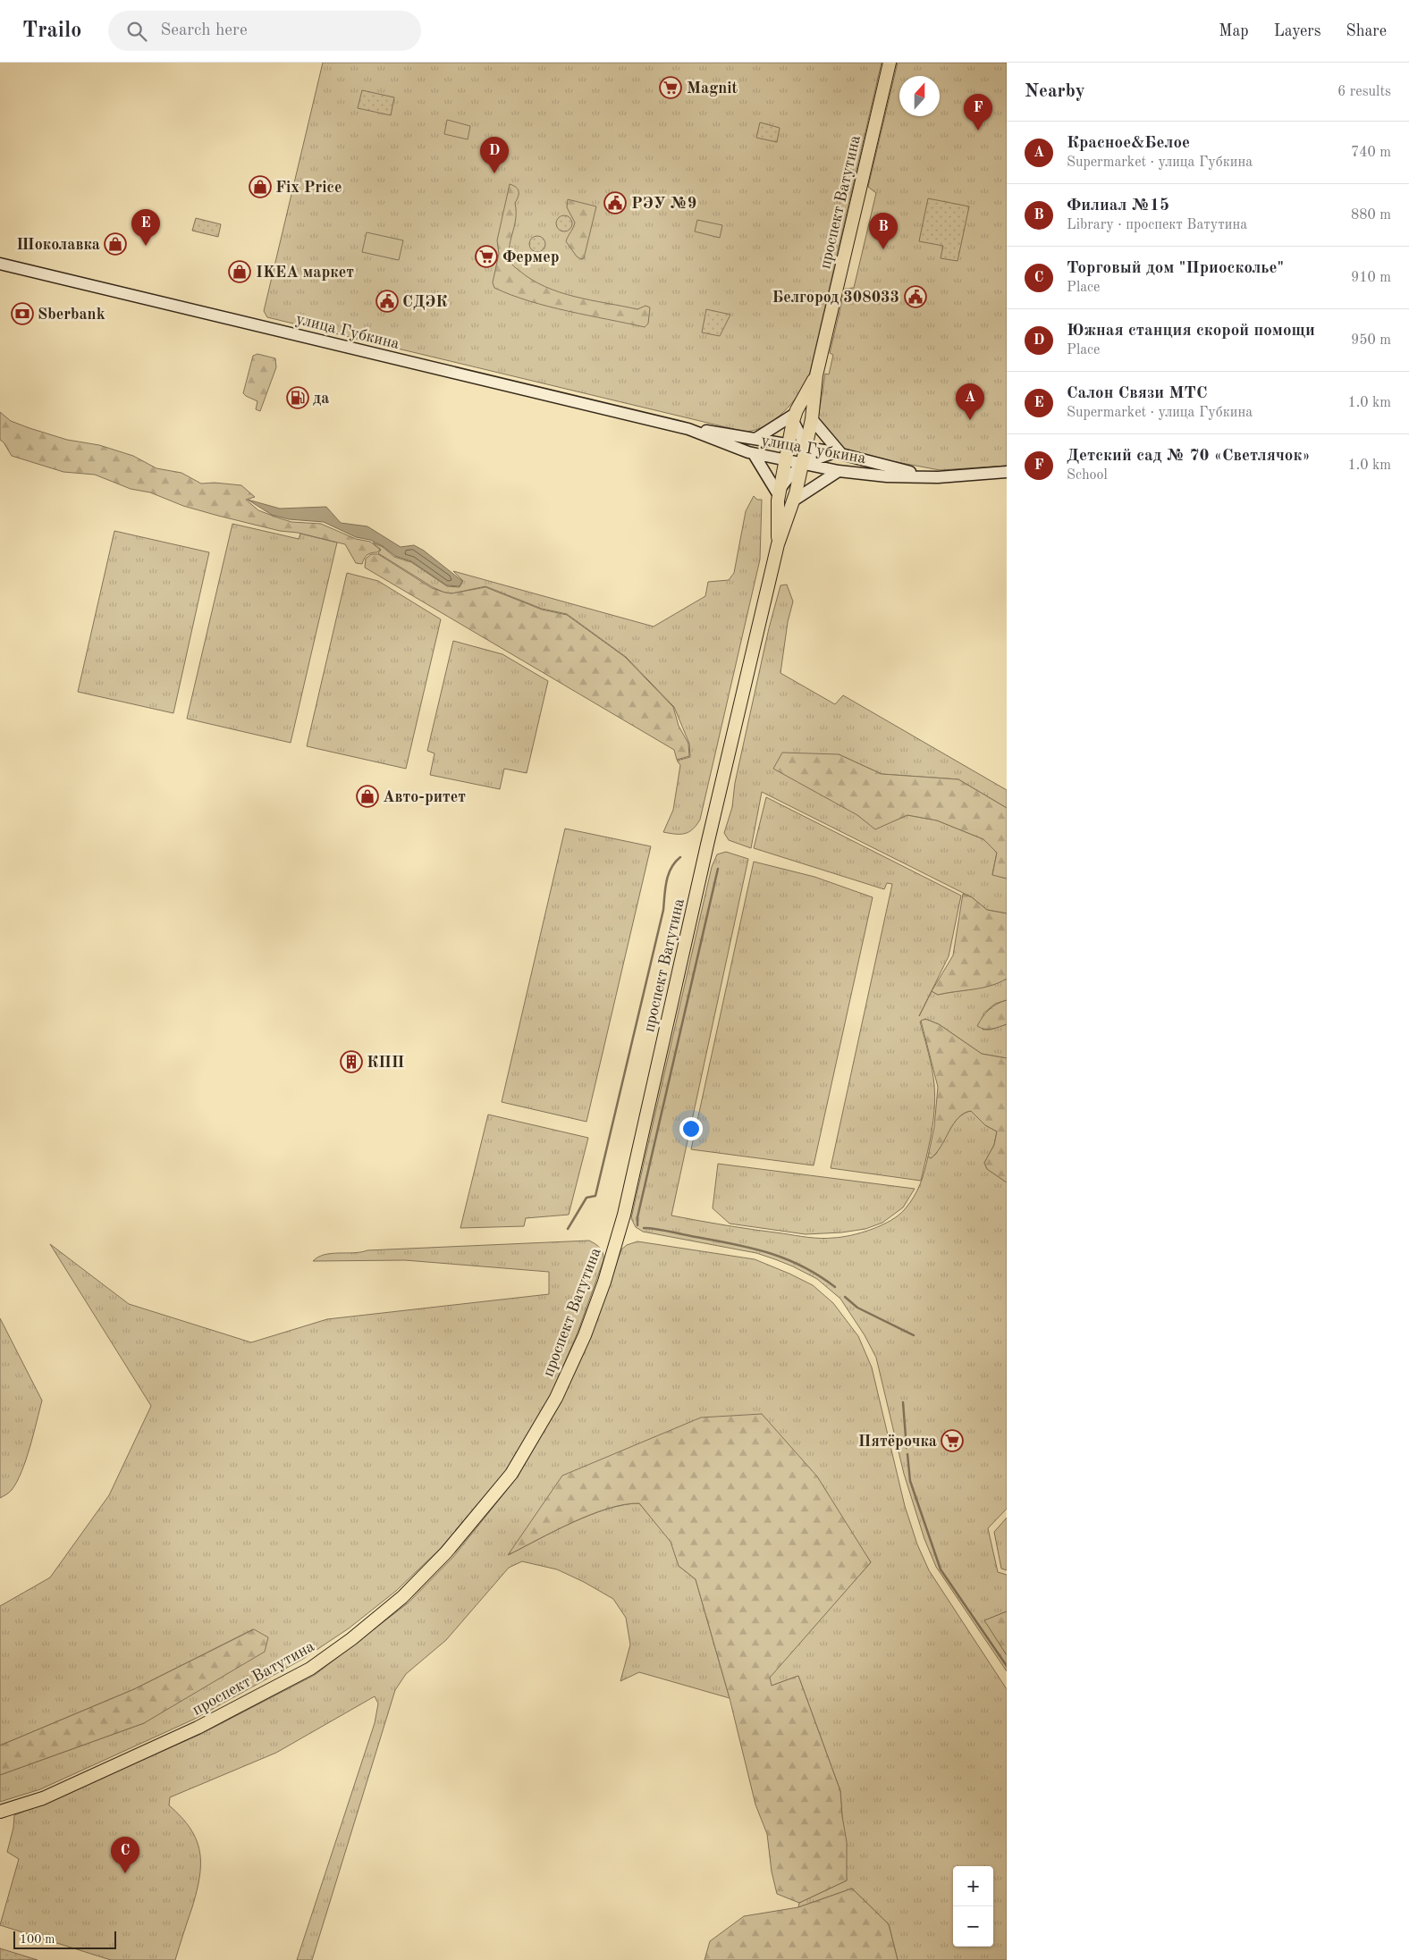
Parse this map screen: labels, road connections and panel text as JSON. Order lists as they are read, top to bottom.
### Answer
{
  "streets": {
    "main road": ["проспект Ватутина", "улица Губкина"]
  },
  "crossings": [
    ["проспект Ватутина", "улица Губкина"]
  ],
  "places": {
    "supermarket": ["Magnit", "Фермер", "Пятёрочка"],
    "shop": [
      "Fix Price",
      "Шоколавка",
      "IKEA маркет",
      "Авто-ритет"
    ],
    "public building": ["РЭУ №9", "Белгород 308033", "СДЭК"],
    "bank": ["Sberbank"],
    "fuel station": ["да"],
    "building": ["КПП"]
  },
  "scale_bar": "100 m",
  "north": "top",
  "page": {
    "header": "Trailo",
    "search": "Search here",
    "nav": ["Map", "Layers", "Share"],
    "heading": ["Nearby", "6 results"],
    "pins": [
      "F",
      "D",
      "E",
      "B",
      "A",
      "C"
    ],
    "list": [
      {
        "mark": "A",
        "name": "Красное&Белое",
        "note": "Supermarket · улица Губкина",
        "value": "740 m"
      },
      {
        "mark": "B",
        "name": "Филиал №15",
        "note": "Library · проспект Ватутина",
        "value": "880 m"
      },
      {
        "mark": "C",
        "name": "Торговый дом \"Приосколье\"",
        "note": "Place",
        "value": "910 m"
      },
      {
        "mark": "D",
        "name": "Южная станция скорой помощи",
        "note": "Place",
        "value": "950 m"
      },
      {
        "mark": "E",
        "name": "Салон Связи МТС",
        "note": "Supermarket · улица Губкина",
        "value": "1.0 km"
      },
      {
        "mark": "F",
        "name": "Детский сад № 70 «Светлячок»",
        "note": "School",
        "value": "1.0 km"
      }
    ],
    "map_buttons": ["+", "−"],
    "scale": "100 m"
  }
}
